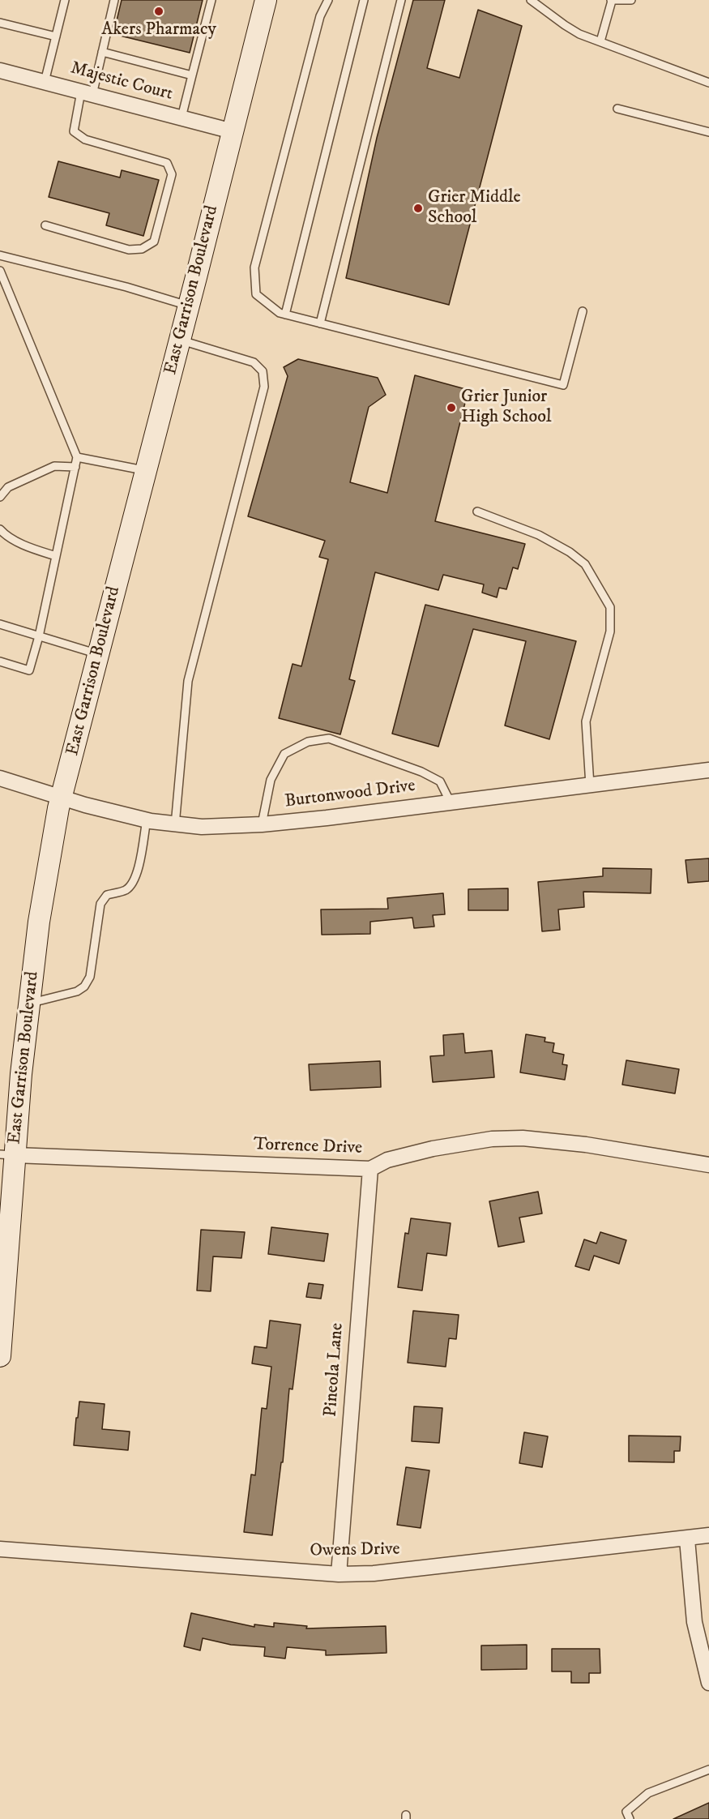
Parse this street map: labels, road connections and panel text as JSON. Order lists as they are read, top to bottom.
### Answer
{
  "streets": {
    "main road": ["East Garrison Boulevard"],
    "street": [
      "Majestic Court",
      "Burtonwood Drive",
      "Torrence Drive",
      "Pineola Lane",
      "Owens Drive"
    ]
  },
  "crossings": [
    ["Majestic Court", "East Garrison Boulevard"],
    ["East Garrison Boulevard", "Burtonwood Drive"],
    ["East Garrison Boulevard", "Torrence Drive"],
    ["Torrence Drive", "Pineola Lane"],
    ["Pineola Lane", "Owens Drive"]
  ],
  "places": ["Akers Pharmacy", "Grier Middle School", "Grier Junior High School"]
}
